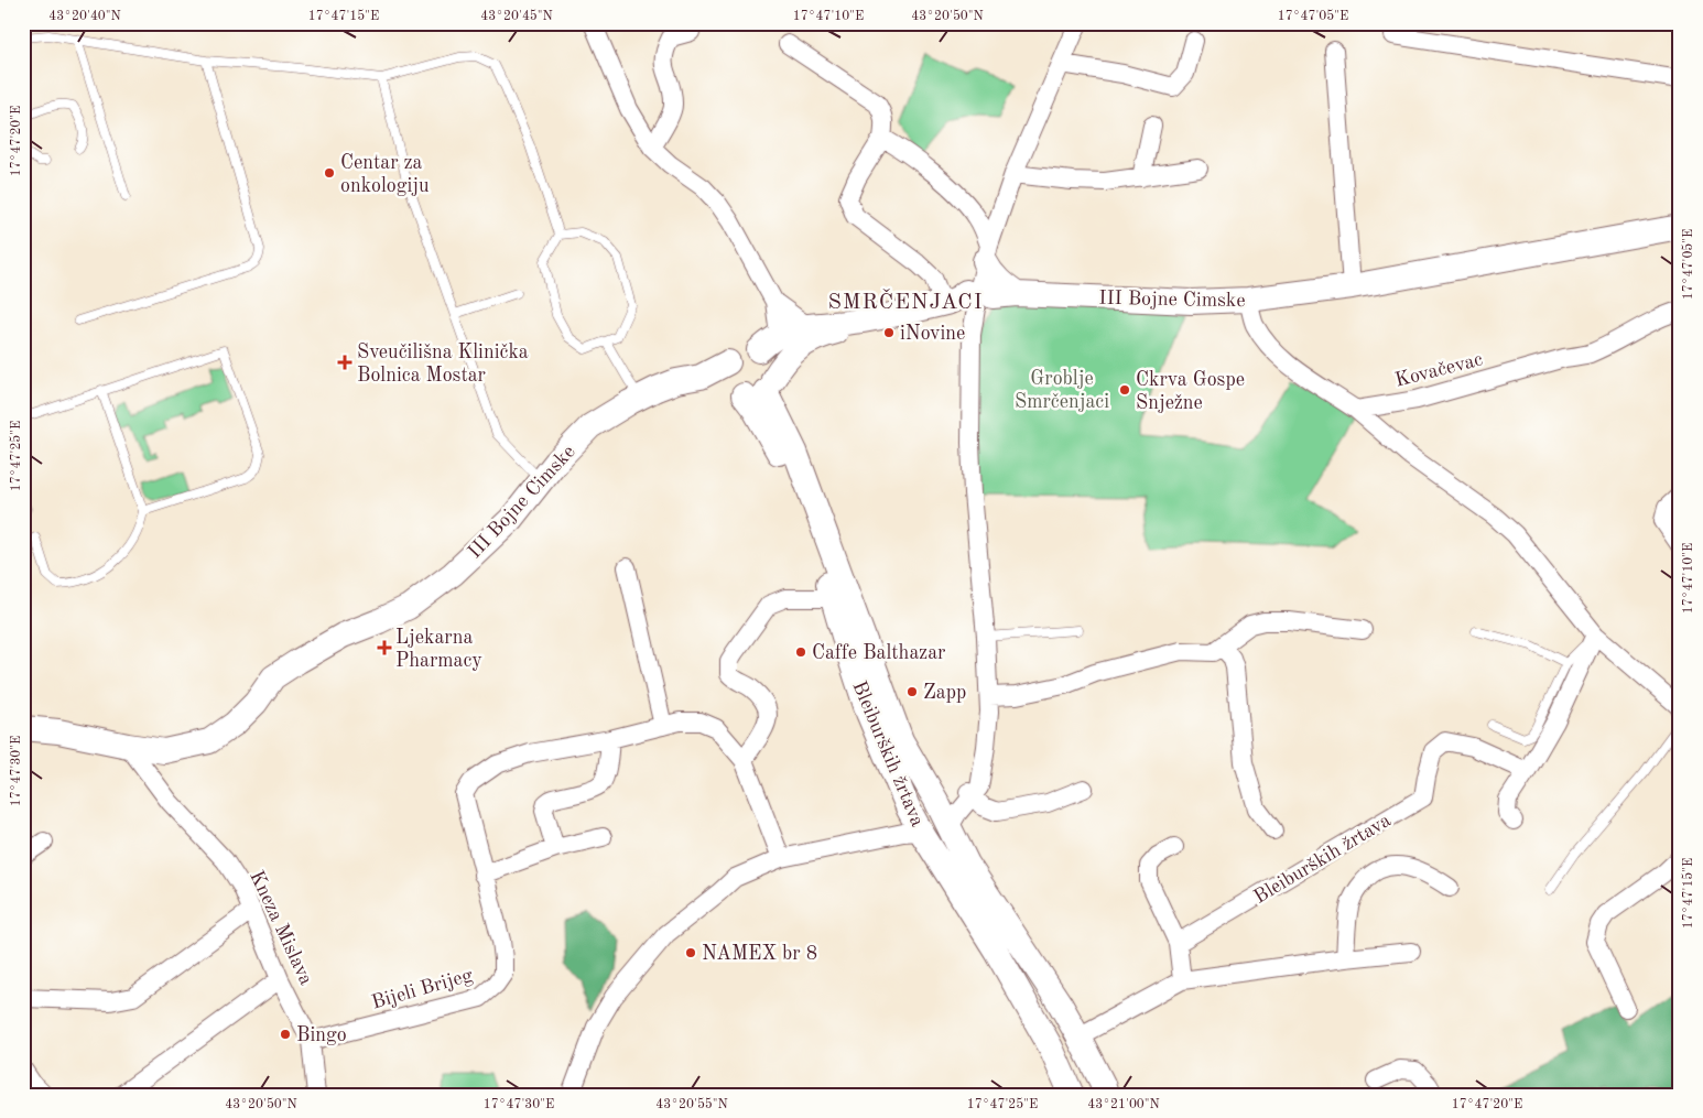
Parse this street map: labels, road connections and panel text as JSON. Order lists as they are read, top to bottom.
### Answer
{
  "streets": {
    "street": [
      "III Bojne Cimske",
      "Kovačevac",
      "Bleiburških žrtava",
      "Kneza Mislava",
      "Bijeli Brijeg"
    ]
  },
  "crossings": [
    ["III Bojne Cimske", "Bleiburških žrtava"],
    ["III Bojne Cimske", "Kneza Mislava"],
    ["Kneza Mislava", "Bijeli Brijeg"]
  ],
  "districts": ["SMRČENJACI"],
  "parks": ["Groblje Smrčenjaci"],
  "places": {
    "other": [
      "Centar za onkologiju",
      "iNovine",
      "Ckrva Gospe Snježne",
      "Caffe Balthazar",
      "Zapp",
      "NAMEX br 8",
      "Bingo"
    ],
    "health": ["Sveučilišna Klinička Bolnica Mostar", "Ljekarna Pharmacy"]
  },
  "coordinates": [
    "43°20'40\"N",
    "17°47'15\"E",
    "43°20'45\"N",
    "17°47'10\"E",
    "43°20'50\"N",
    "17°47'05\"E",
    "17°47'20\"E",
    "17°47'25\"E",
    "17°47'30\"E",
    "43°20'55\"N",
    "43°21'00\"N"
  ]
}
